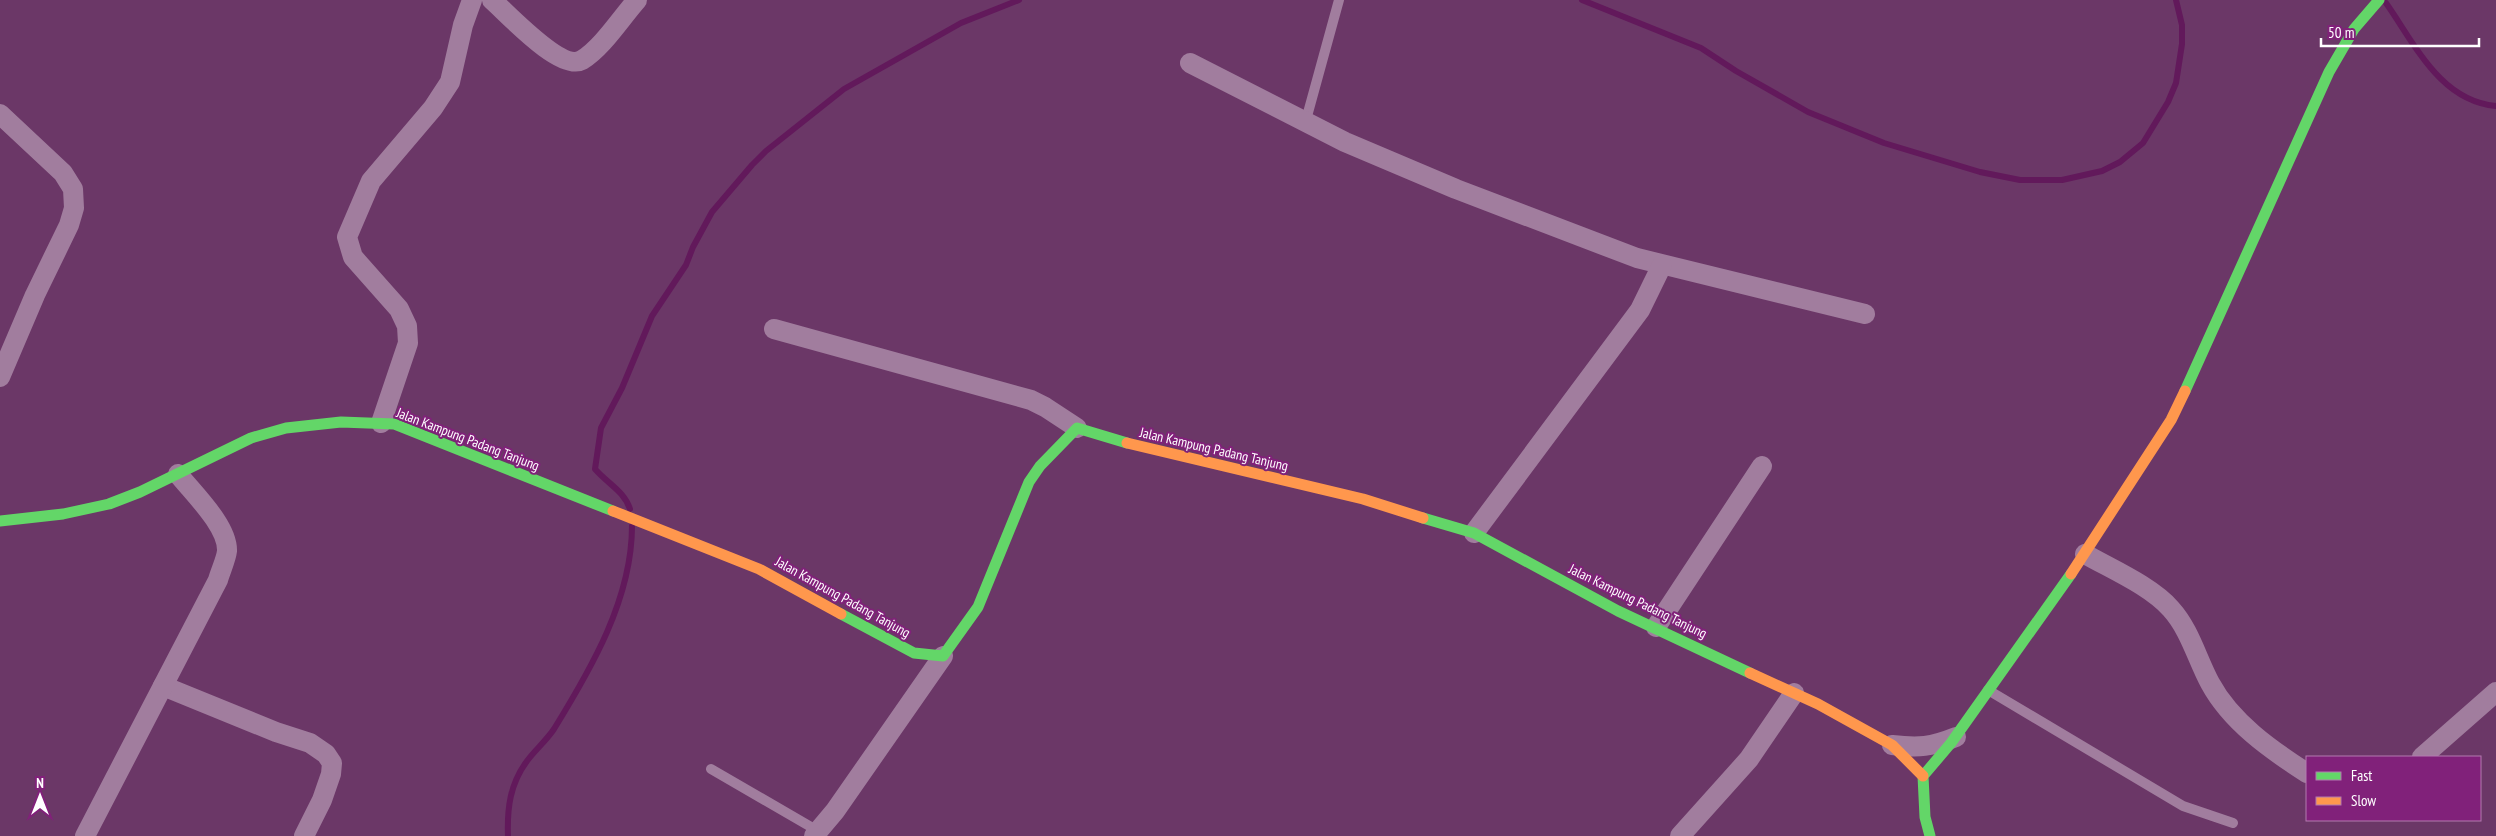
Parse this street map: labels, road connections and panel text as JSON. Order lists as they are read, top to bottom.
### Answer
{
  "streets": {
    "street": ["Jalan Kampung Padang Tanjung"]
  },
  "legend": ["Fast", "Slow"],
  "scale_bar": "50 m",
  "north": "top"
}
